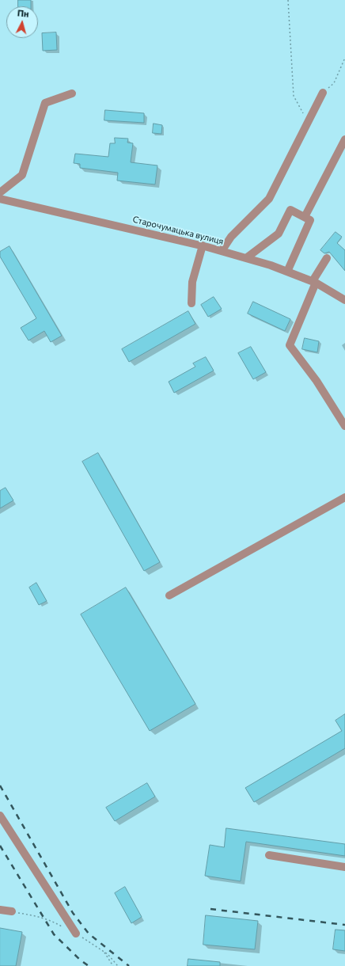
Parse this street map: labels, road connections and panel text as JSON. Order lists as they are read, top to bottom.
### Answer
{
  "streets": {
    "street": ["Старочумацька вулиця"]
  },
  "north": "top"
}
